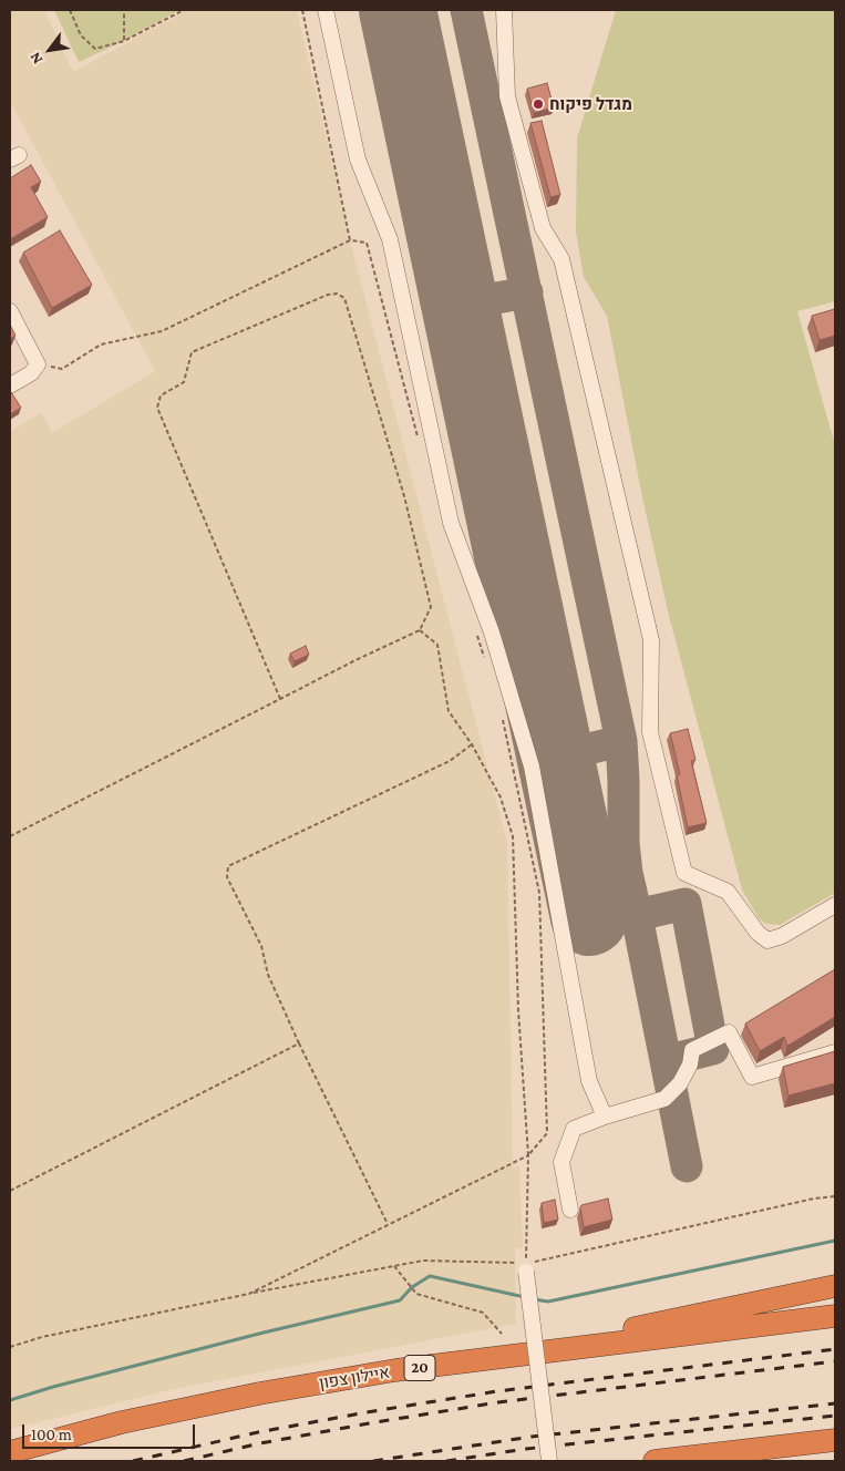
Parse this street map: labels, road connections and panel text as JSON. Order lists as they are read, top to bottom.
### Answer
{
  "streets": {
    "highway": ["20", "איילון צפון"]
  },
  "places": ["מגדל פיקוח"],
  "scale_bar": "100 m",
  "north": "bottom left"
}
